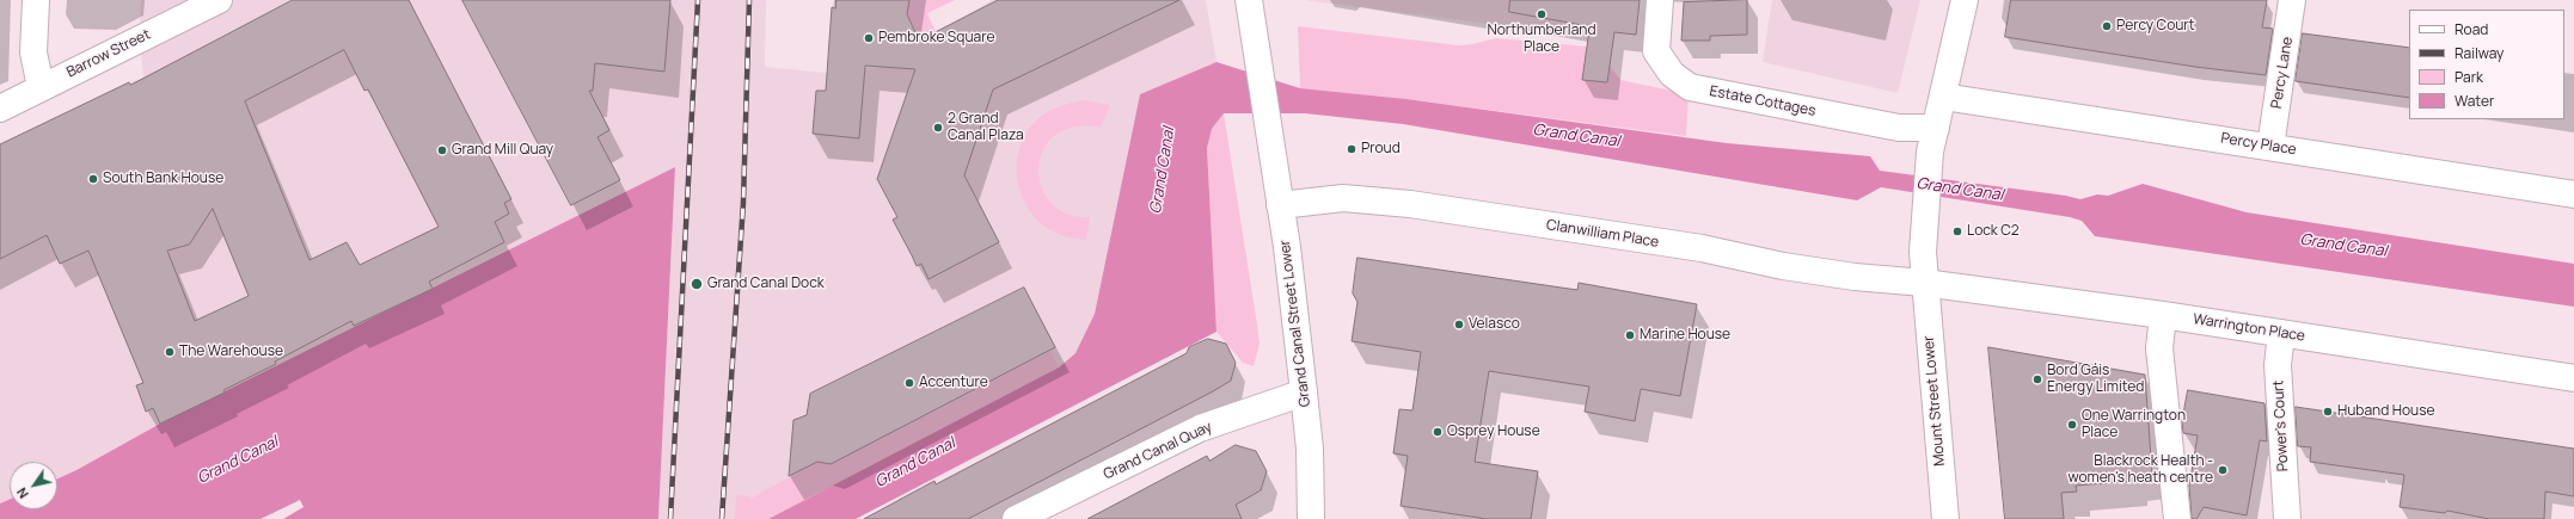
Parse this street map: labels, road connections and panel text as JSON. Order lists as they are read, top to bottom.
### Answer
{
  "streets": {
    "street": [
      "Barrow Street",
      "Percy Lane",
      "Estate Cottages",
      "Percy Place",
      "Clanwilliam Place",
      "Grand Canal Street Lower",
      "Warrington Place",
      "Mount Street Lower",
      "Power's Court",
      "Grand Canal Quay"
    ]
  },
  "crossings": [
    ["Percy Lane", "Percy Place"],
    ["Estate Cottages", "Mount Street Lower"],
    ["Percy Place", "Mount Street Lower"],
    ["Clanwilliam Place", "Grand Canal Street Lower"],
    ["Clanwilliam Place", "Warrington Place"],
    ["Clanwilliam Place", "Mount Street Lower"],
    ["Grand Canal Street Lower", "Grand Canal Quay"],
    ["Warrington Place", "Mount Street Lower"],
    ["Warrington Place", "Power's Court"]
  ],
  "water": ["Grand Canal"],
  "places": [
    "Northumberland Place",
    "Percy Court",
    "Pembroke Square",
    "2 Grand Canal Plaza",
    "Proud",
    "Grand Mill Quay",
    "South Bank House",
    "Lock C2",
    "Grand Canal Dock",
    "Velasco",
    "Marine House",
    "The Warehouse",
    "Bord Gáis Energy Limited",
    "Accenture",
    "Huband House",
    "One Warrington Place",
    "Osprey House",
    "Blackrock Health - women's heath centre"
  ],
  "legend": [
    "Road",
    "Railway",
    "Park",
    "Water"
  ],
  "north": "bottom left"
}
